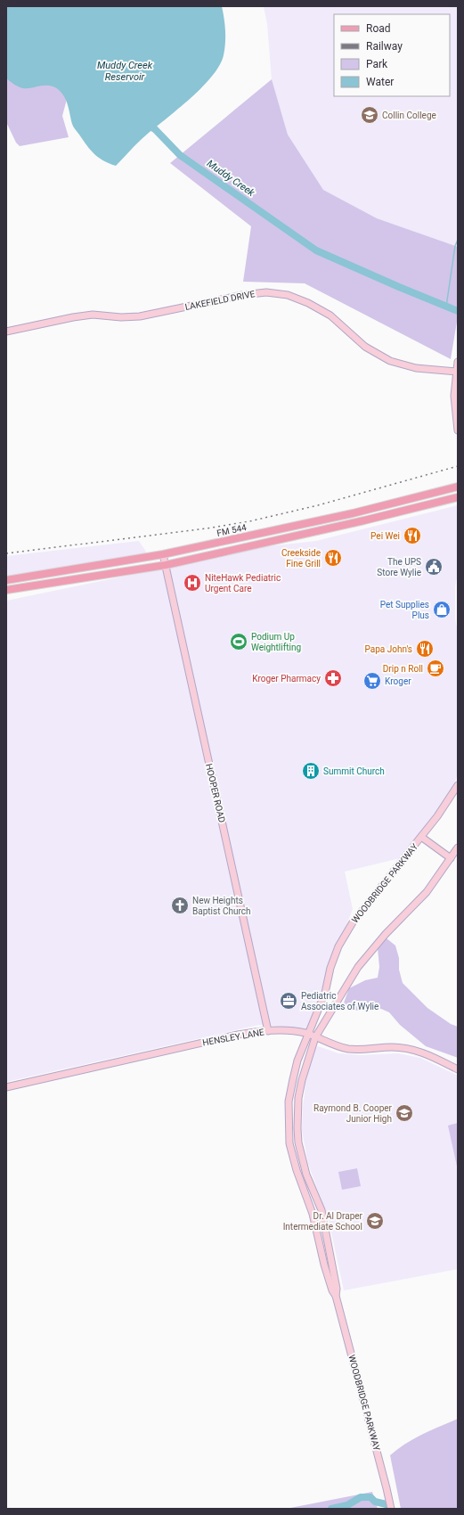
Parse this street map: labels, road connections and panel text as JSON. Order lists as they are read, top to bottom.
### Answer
{
  "streets": {
    "main road": ["FM 544"],
    "street": [
      "LAKEFIELD DRIVE",
      "HOOPER ROAD",
      "WOODBRIDGE PARKWAY",
      "HENSLEY LANE"
    ]
  },
  "crossings": [
    ["FM 544", "HOOPER ROAD"],
    ["HOOPER ROAD", "HENSLEY LANE"],
    ["WOODBRIDGE PARKWAY", "HENSLEY LANE"]
  ],
  "water": ["Muddy Creek Reservoir", "Muddy Creek"],
  "places": {
    "school or university": ["Collin College", "Raymond B. Cooper Junior High", "Dr. Al Draper Intermediate School"],
    "restaurant": ["Pei Wei", "Creekside Fine Grill", "Papa John's"],
    "public building": ["The UPS Store Wylie"],
    "hospital": ["NiteHawk Pediatric Urgent Care"],
    "shop": ["Pet Supplies Plus"],
    "sports": ["Podium Up Weightlifting"],
    "cafe": ["Drip n Roll"],
    "pharmacy": ["Kroger Pharmacy"],
    "supermarket": ["Kroger"],
    "building": ["Summit Church"],
    "church": ["New Heights Baptist Church"],
    "office": ["Pediatric Associates of Wylie"]
  },
  "legend": [
    "Road",
    "Railway",
    "Park",
    "Water"
  ]
}
